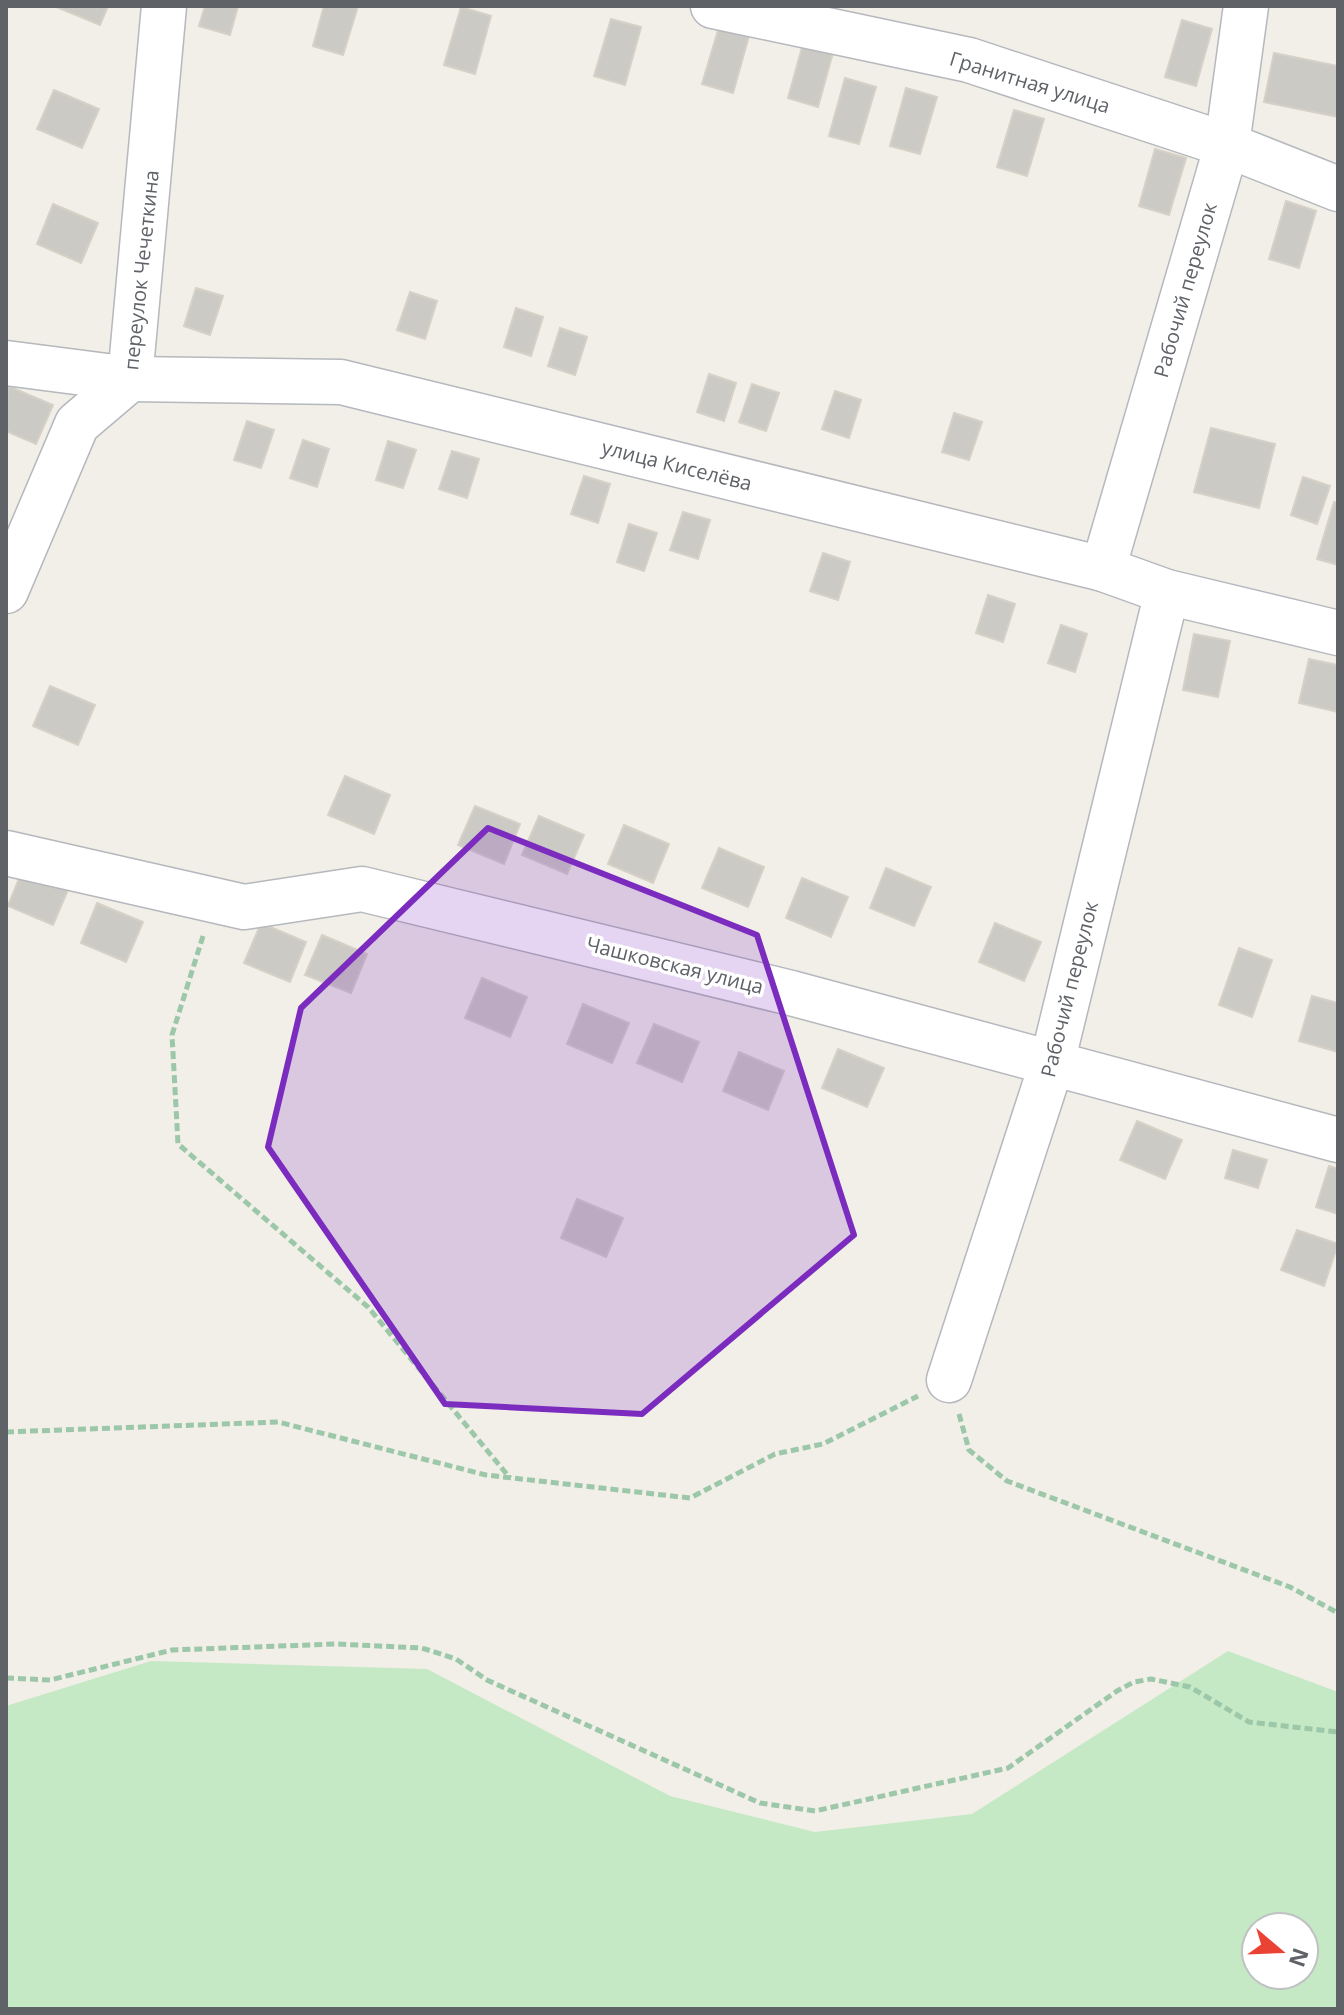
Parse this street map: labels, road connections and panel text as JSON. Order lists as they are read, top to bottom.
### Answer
{
  "streets": {
    "street": [
      "Гранитная улица",
      "переулок Чечеткина",
      "Рабочий переулок",
      "улица Киселёва",
      "Чашковская улица"
    ]
  },
  "crossings": [
    ["Гранитная улица", "Рабочий переулок"],
    ["переулок Чечеткина", "улица Киселёва"],
    ["Рабочий переулок", "улица Киселёва"],
    ["Рабочий переулок", "Чашковская улица"]
  ],
  "north": "right"
}
